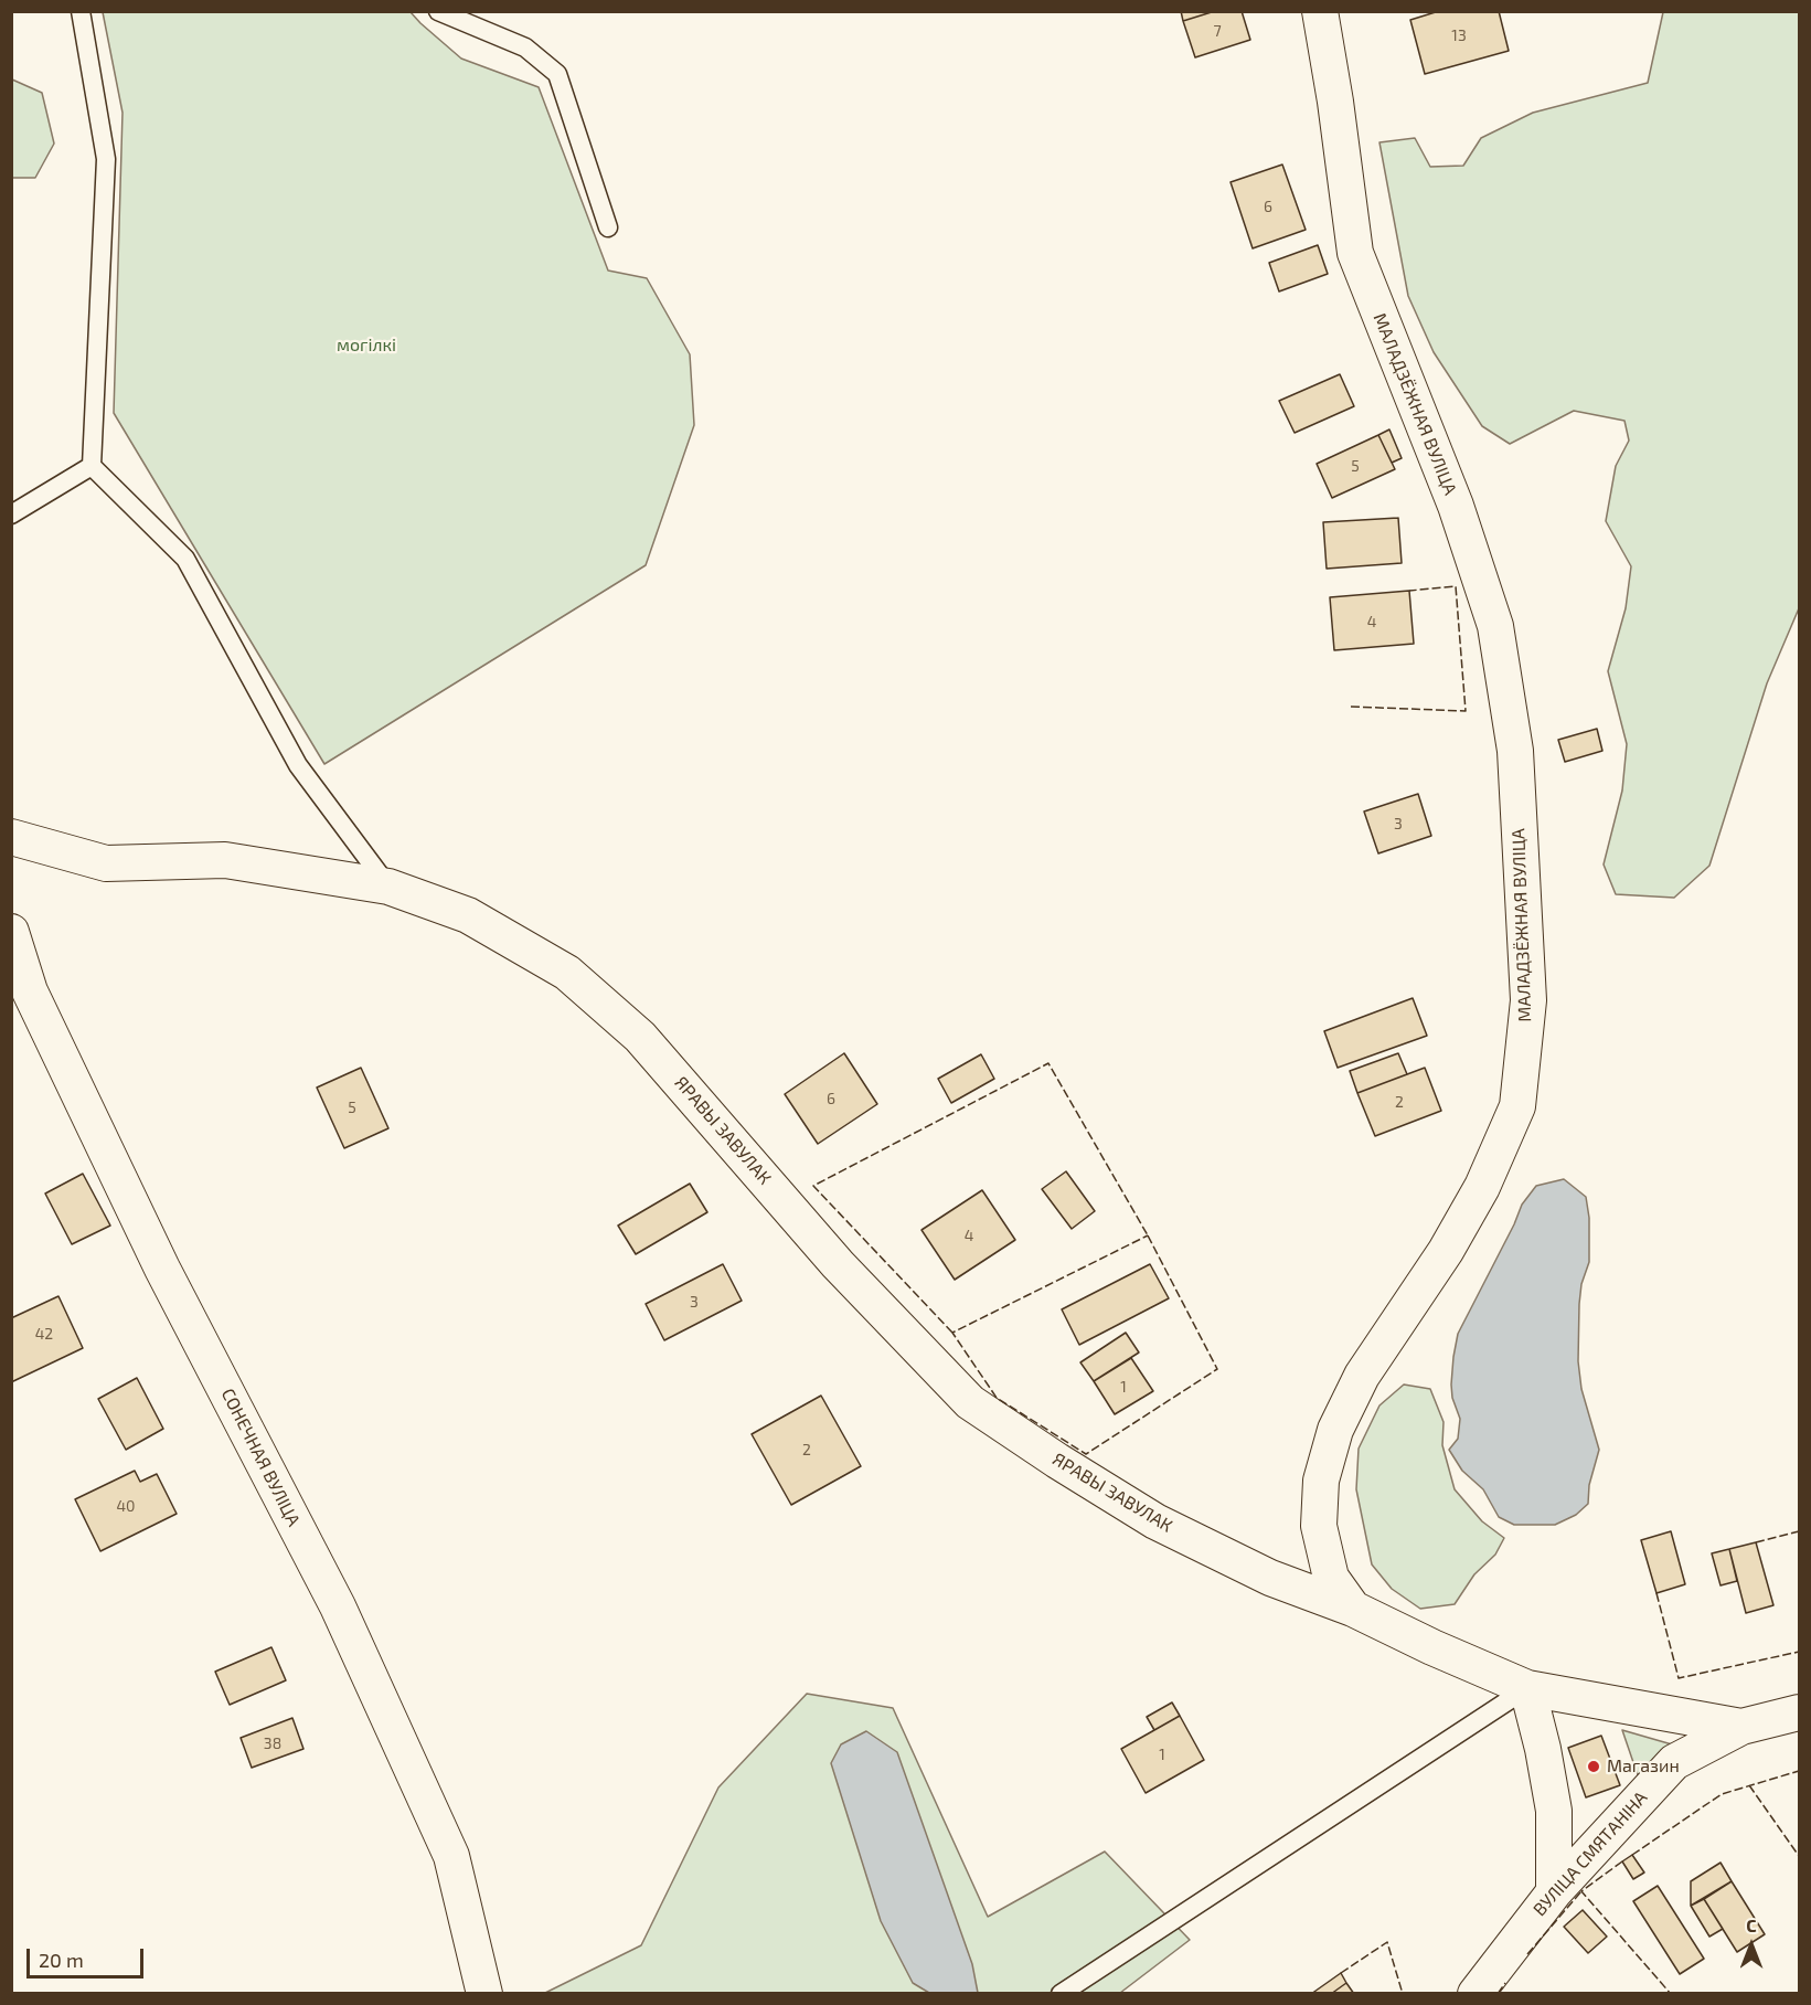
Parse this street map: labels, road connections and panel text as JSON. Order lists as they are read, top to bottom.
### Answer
{
  "streets": {
    "street": [
      "МАЛАДЗЁЖНАЯ ВУЛІЦА",
      "ЯРАВЫ ЗАВУЛАК",
      "СОНЕЧНАЯ ВУЛІЦА",
      "ВУЛІЦА СМЯТАНІНА"
    ]
  },
  "crossings": [
    ["МАЛАДЗЁЖНАЯ ВУЛІЦА", "ЯРАВЫ ЗАВУЛАК"],
    ["МАЛАДЗЁЖНАЯ ВУЛІЦА", "ВУЛІЦА СМЯТАНІНА"]
  ],
  "parks": ["могілкі"],
  "places": ["Магазин"],
  "house_numbers": [
    "7",
    "13",
    "6",
    "5",
    "4",
    "3",
    "6",
    "2",
    "5",
    "4",
    "3",
    "42",
    "1",
    "2",
    "40",
    "38",
    "1"
  ],
  "scale_bar": "20 m",
  "north": "top"
}
